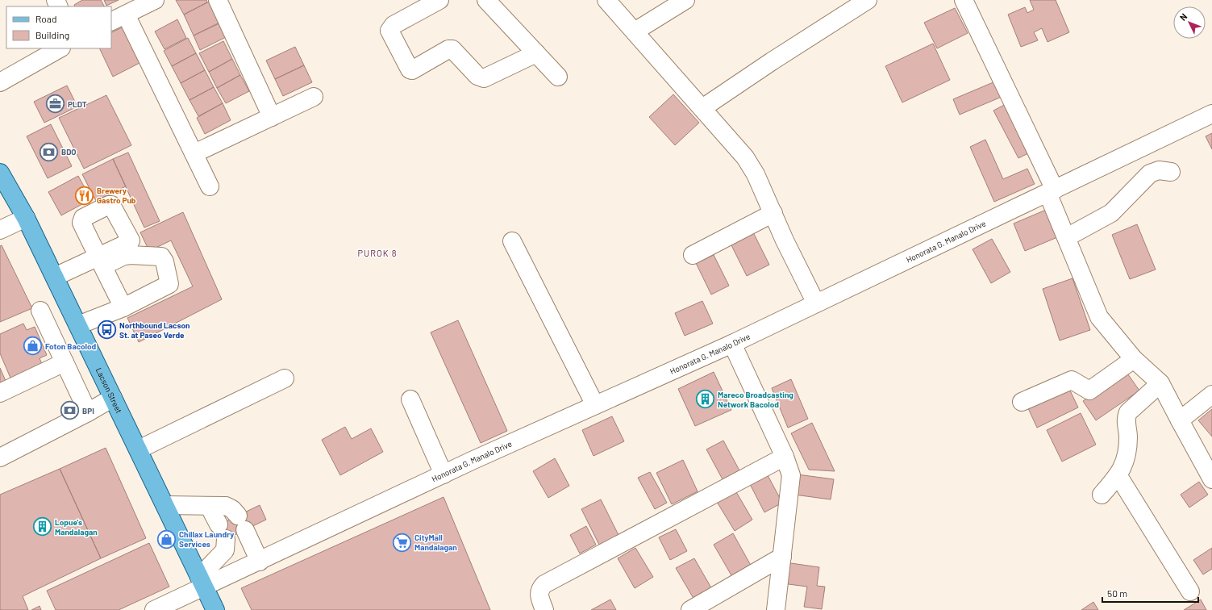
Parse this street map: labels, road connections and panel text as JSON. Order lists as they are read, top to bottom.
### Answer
{
  "streets": {
    "main road": ["Lacson Street"],
    "street": ["Honorata G. Manalo Drive"]
  },
  "crossings": [
    ["Honorata G. Manalo Drive", "Lacson Street"]
  ],
  "districts": ["PUROK 8"],
  "places": {
    "office": ["PLDT"],
    "bank": ["BDO", "BPI"],
    "restaurant": ["Brewery Gastro Pub"],
    "bus stop": ["Northbound Lacson St. at Paseo Verde"],
    "shop": ["Foton Bacolod", "Chillax Laundry Services"],
    "building": ["Mareco Broadcasting Network Bacolod", "Lopue's Mandalagan"],
    "supermarket": ["CityMall Mandalagan"]
  },
  "legend": ["Road", "Building"],
  "scale_bar": "50 m",
  "north": "top left"
}
